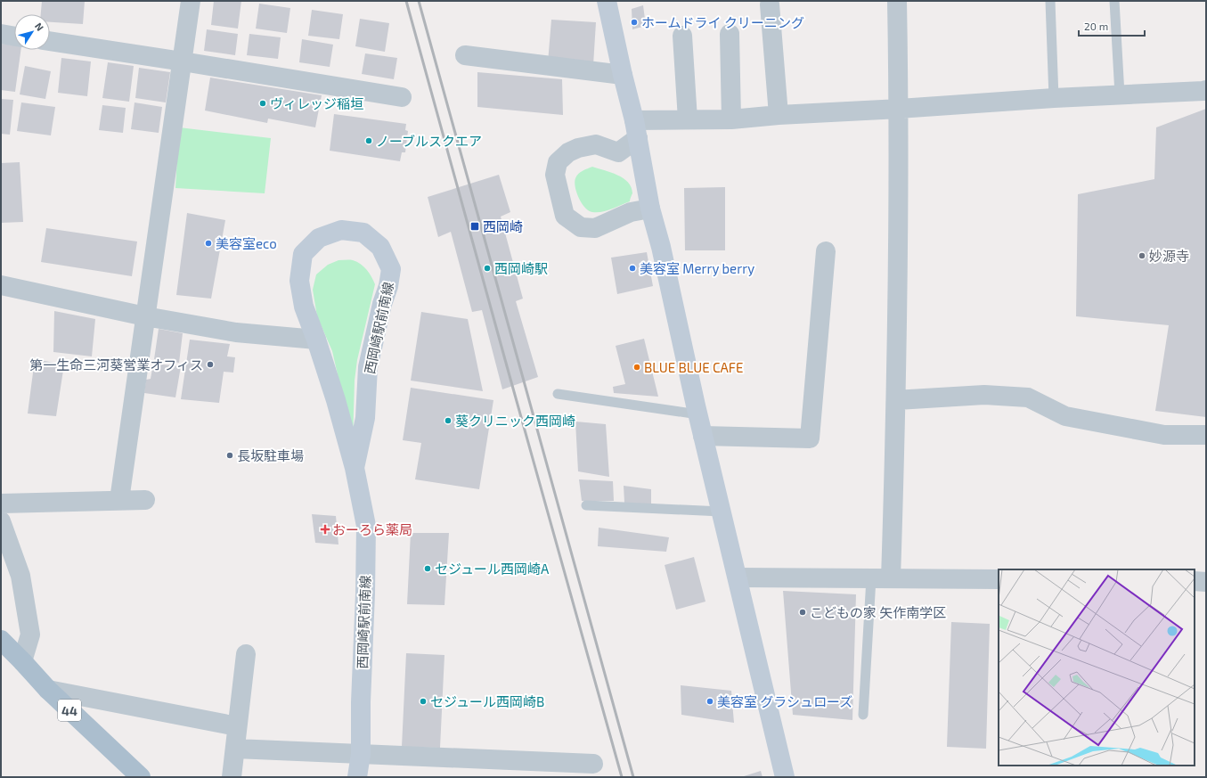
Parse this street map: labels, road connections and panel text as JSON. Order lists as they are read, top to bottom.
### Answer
{
  "streets": {
    "main road": ["44"],
    "street": ["西岡崎駅前南線"]
  },
  "places": {
    "other": [
      "ホームドライ クリーニング",
      "ヴィレッジ稲垣",
      "ノーブルスクエア",
      "美容室eco",
      "妙源寺",
      "西岡崎駅",
      "美容室 Merry berry",
      "第一生命三河葵営業オフィス",
      "BLUE BLUE CAFE",
      "葵クリニック西岡崎",
      "長坂駐車場",
      "セジュール西岡崎A",
      "こどもの家 矢作南学区",
      "セジュール西岡崎B",
      "美容室 グラシュローズ"
    ],
    "transit": ["西岡崎"],
    "health": ["おーろら薬局"]
  },
  "scale_bar": "20 m",
  "north": "top right"
}
